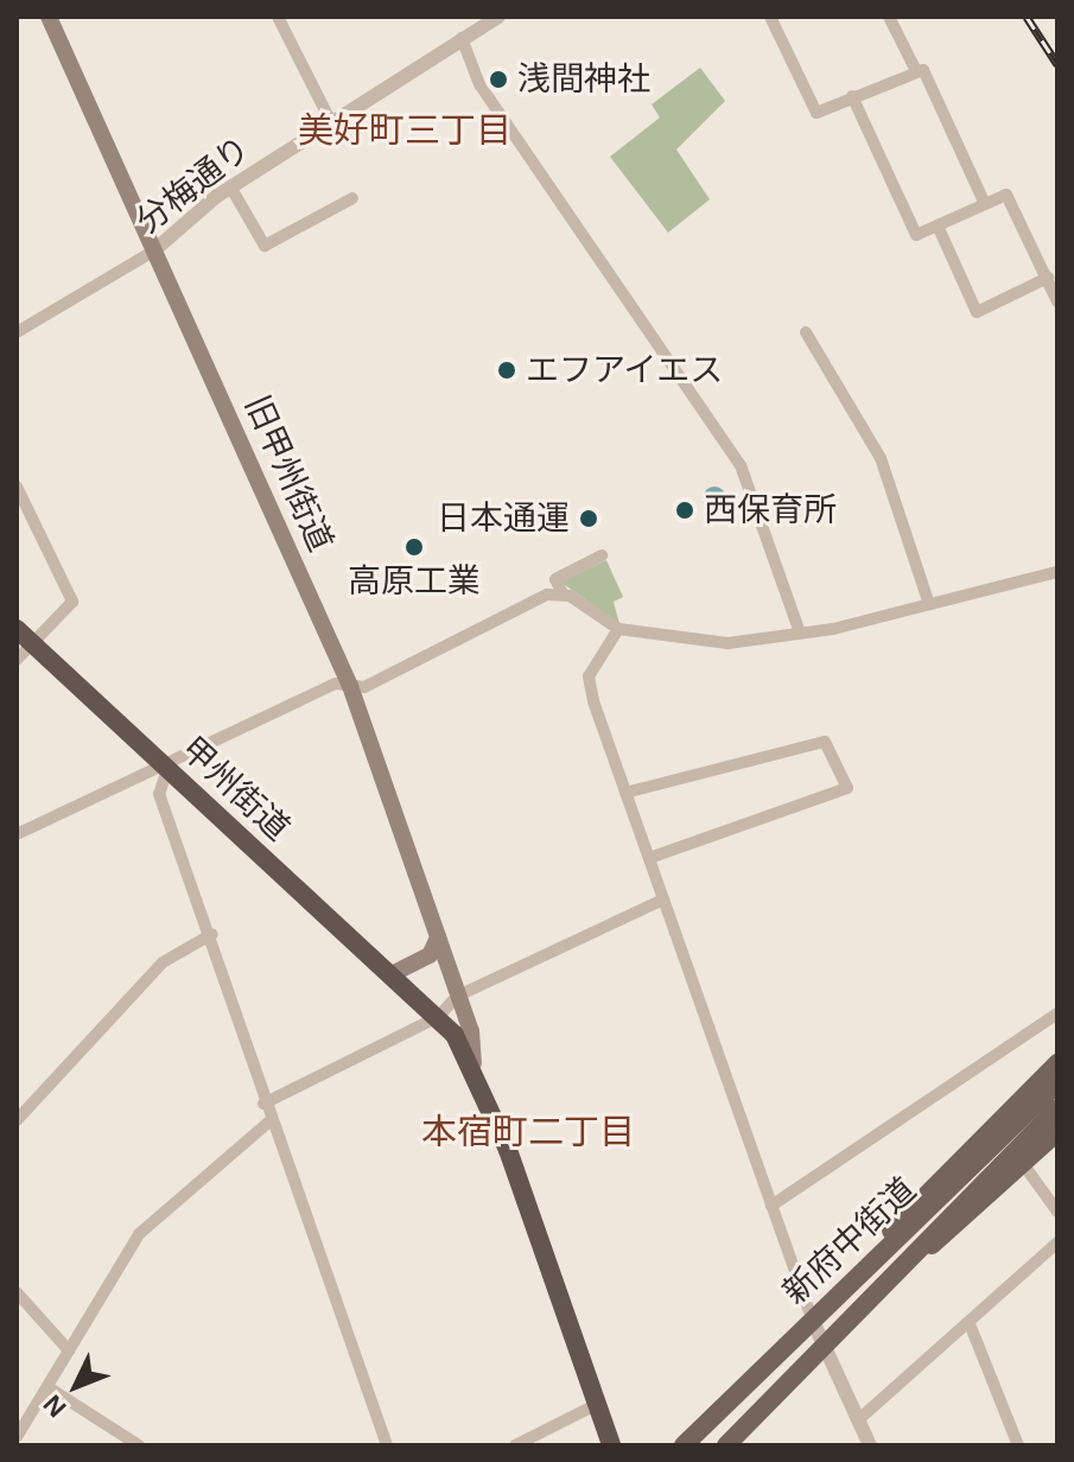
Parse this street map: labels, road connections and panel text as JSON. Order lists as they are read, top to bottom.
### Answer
{
  "streets": {
    "highway": ["甲州街道"],
    "main road": ["旧甲州街道", "新府中街道"],
    "street": ["分梅通り"]
  },
  "crossings": [
    ["分梅通り", "旧甲州街道"],
    ["旧甲州街道", "甲州街道"]
  ],
  "districts": ["美好町三丁目", "本宿町二丁目"],
  "places": [
    "浅間神社",
    "エフアイエス",
    "西保育所",
    "日本通運",
    "高原工業"
  ],
  "north": "bottom left"
}
